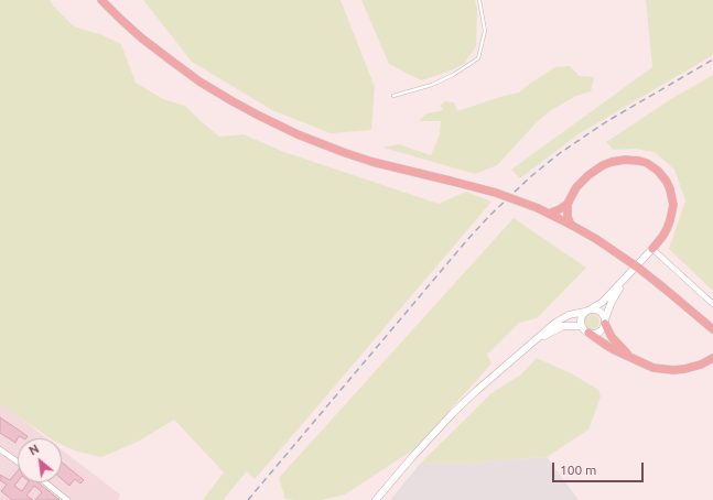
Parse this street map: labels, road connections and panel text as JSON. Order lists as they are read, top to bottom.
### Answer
{
  "scale_bar": "100 m",
  "north": "top left"
}
